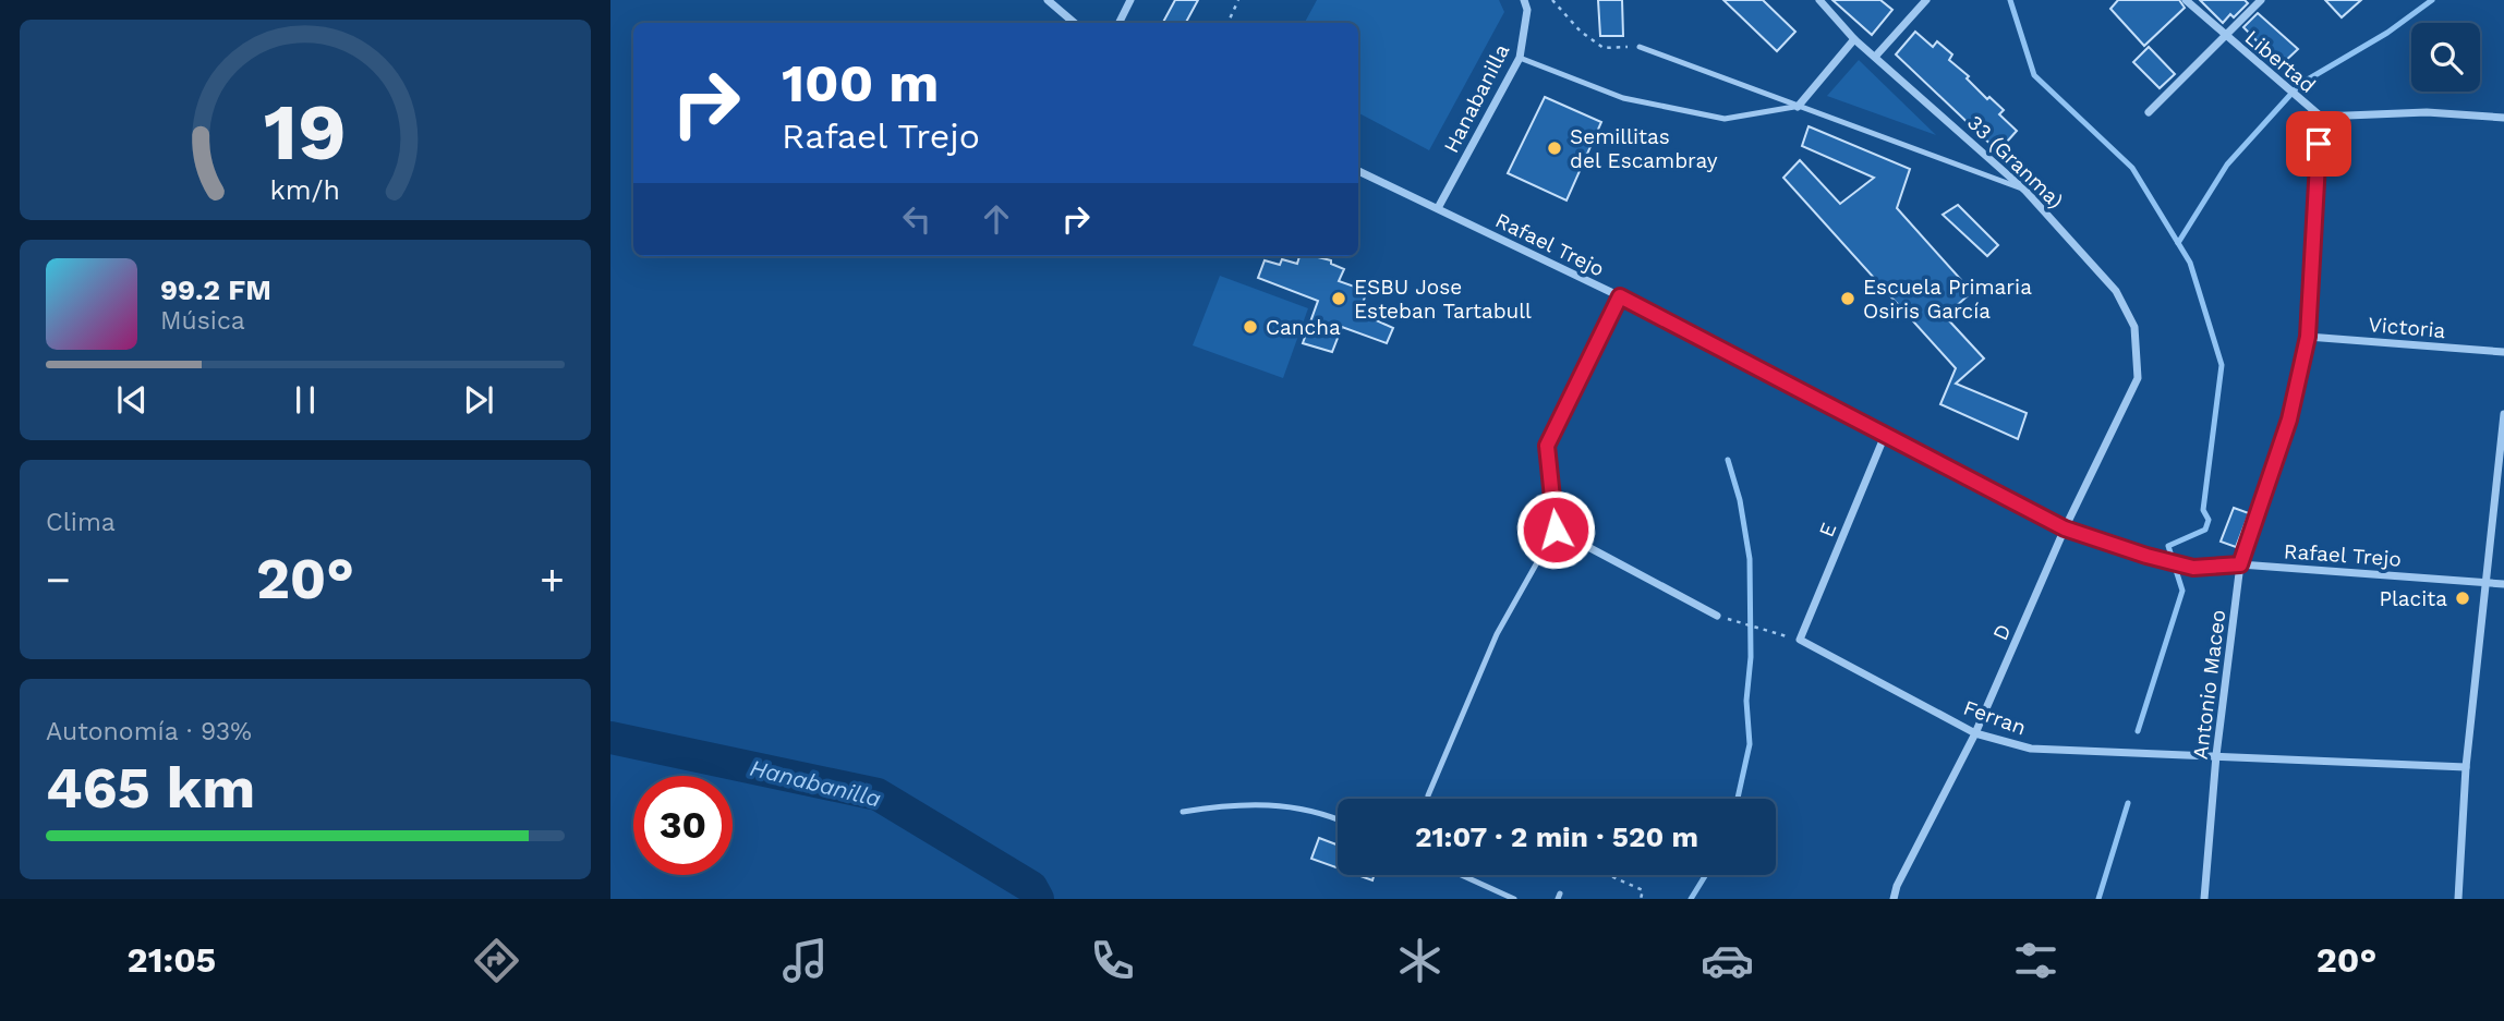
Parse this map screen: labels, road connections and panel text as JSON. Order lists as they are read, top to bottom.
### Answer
{
  "streets": {
    "street": [
      "Libertad",
      "Hanabanilla",
      "33 (Granma)",
      "Rafael Trejo",
      "Victoria",
      "E",
      "D",
      "Antonio Maceo",
      "Ferran"
    ]
  },
  "crossings": [
    ["Libertad", "Antonio Maceo"],
    ["Hanabanilla", "Rafael Trejo"],
    ["33 (Granma)", "D"],
    ["Rafael Trejo", "E"],
    ["Rafael Trejo", "D"],
    ["Rafael Trejo", "Antonio Maceo"],
    ["Victoria", "Antonio Maceo"],
    ["E", "Ferran"],
    ["D", "Ferran"],
    ["Antonio Maceo", "Ferran"]
  ],
  "water": ["Hanabanilla"],
  "places": [
    "Semillitas del Escambray",
    "ESBU Jose Esteban Tartabull",
    "Escuela Primaria Osiris García",
    "Cancha",
    "Placita"
  ],
  "page": {
    "turn": ["100 m", "Rafael Trejo"],
    "song": ["99.2 FM", "Música"],
    "tile": [
      "Clima",
      ["Autonomía · 93%", "465 km"]
    ],
    "heat": ["−", "20°", "+"],
    "limit": "30",
    "trip": "21:07 · 2 min · 520 m",
    "tabs": ["21:05", "20°"],
    "gauge": ["19", "km/h"]
  }
}
